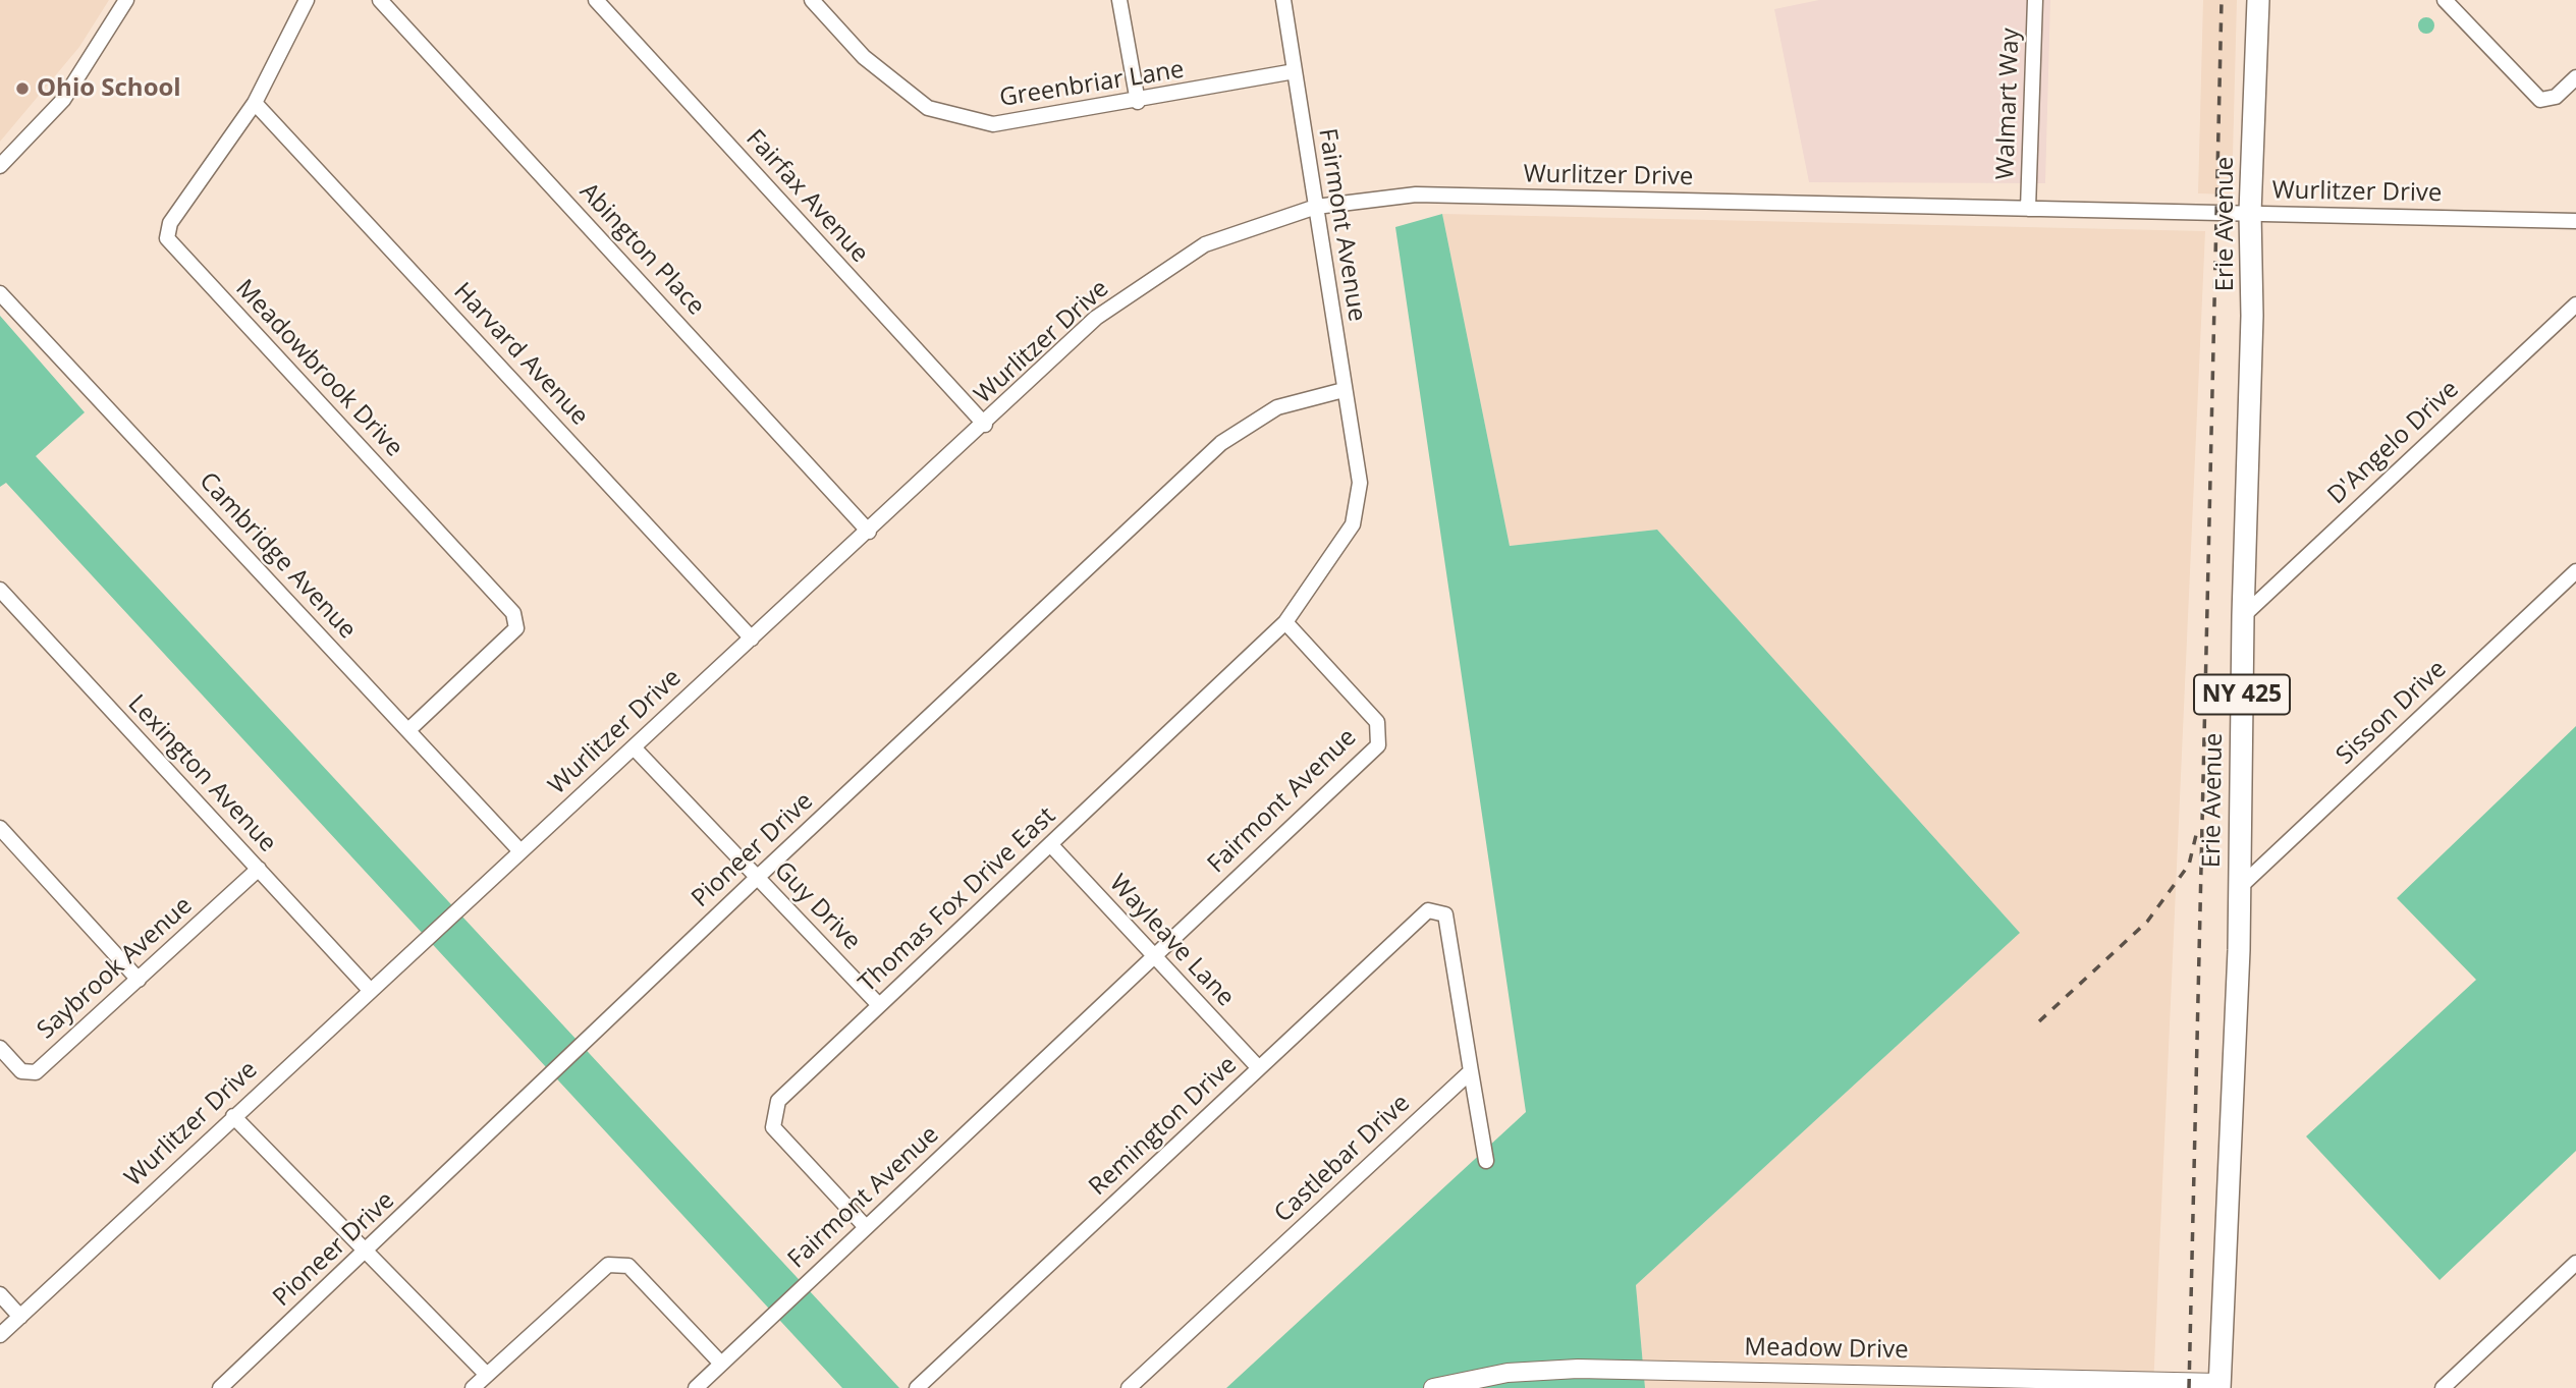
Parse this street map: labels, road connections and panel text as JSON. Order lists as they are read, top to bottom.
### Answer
{
  "streets": {
    "main road": ["Erie Avenue", "NY 425"],
    "street": [
      "Greenbriar Lane",
      "Walmart Way",
      "Wurlitzer Drive",
      "Fairfax Avenue",
      "Fairmont Avenue",
      "Abington Place",
      "Harvard Avenue",
      "Meadowbrook Drive",
      "D'Angelo Drive",
      "Cambridge Avenue",
      "Sisson Drive",
      "Lexington Avenue",
      "Pioneer Drive",
      "Thomas Fox Drive East",
      "Guy Drive",
      "Wayleave Lane",
      "Saybrook Avenue",
      "Remington Drive",
      "Castlebar Drive",
      "Meadow Drive"
    ]
  },
  "crossings": [
    ["Greenbriar Lane", "Fairmont Avenue"],
    ["Walmart Way", "Wurlitzer Drive"],
    ["Wurlitzer Drive", "Fairfax Avenue"],
    ["Wurlitzer Drive", "Erie Avenue"],
    ["Wurlitzer Drive", "Fairmont Avenue"],
    ["Wurlitzer Drive", "Abington Place"],
    ["Wurlitzer Drive", "Harvard Avenue"],
    ["Wurlitzer Drive", "Cambridge Avenue"],
    ["Wurlitzer Drive", "Lexington Avenue"],
    ["Wurlitzer Drive", "Guy Drive"],
    ["Erie Avenue", "D'Angelo Drive"],
    ["Erie Avenue", "Sisson Drive"],
    ["Erie Avenue", "Meadow Drive"],
    ["Fairmont Avenue", "Pioneer Drive"],
    ["Fairmont Avenue", "Thomas Fox Drive East"],
    ["Fairmont Avenue", "Wayleave Lane"],
    ["Harvard Avenue", "Meadowbrook Drive"],
    ["Meadowbrook Drive", "Cambridge Avenue"],
    ["Lexington Avenue", "Saybrook Avenue"],
    ["Pioneer Drive", "Guy Drive"],
    ["Thomas Fox Drive East", "Guy Drive"],
    ["Thomas Fox Drive East", "Wayleave Lane"],
    ["Wayleave Lane", "Remington Drive"],
    ["Remington Drive", "Castlebar Drive"]
  ],
  "places": ["Ohio School"]
}
